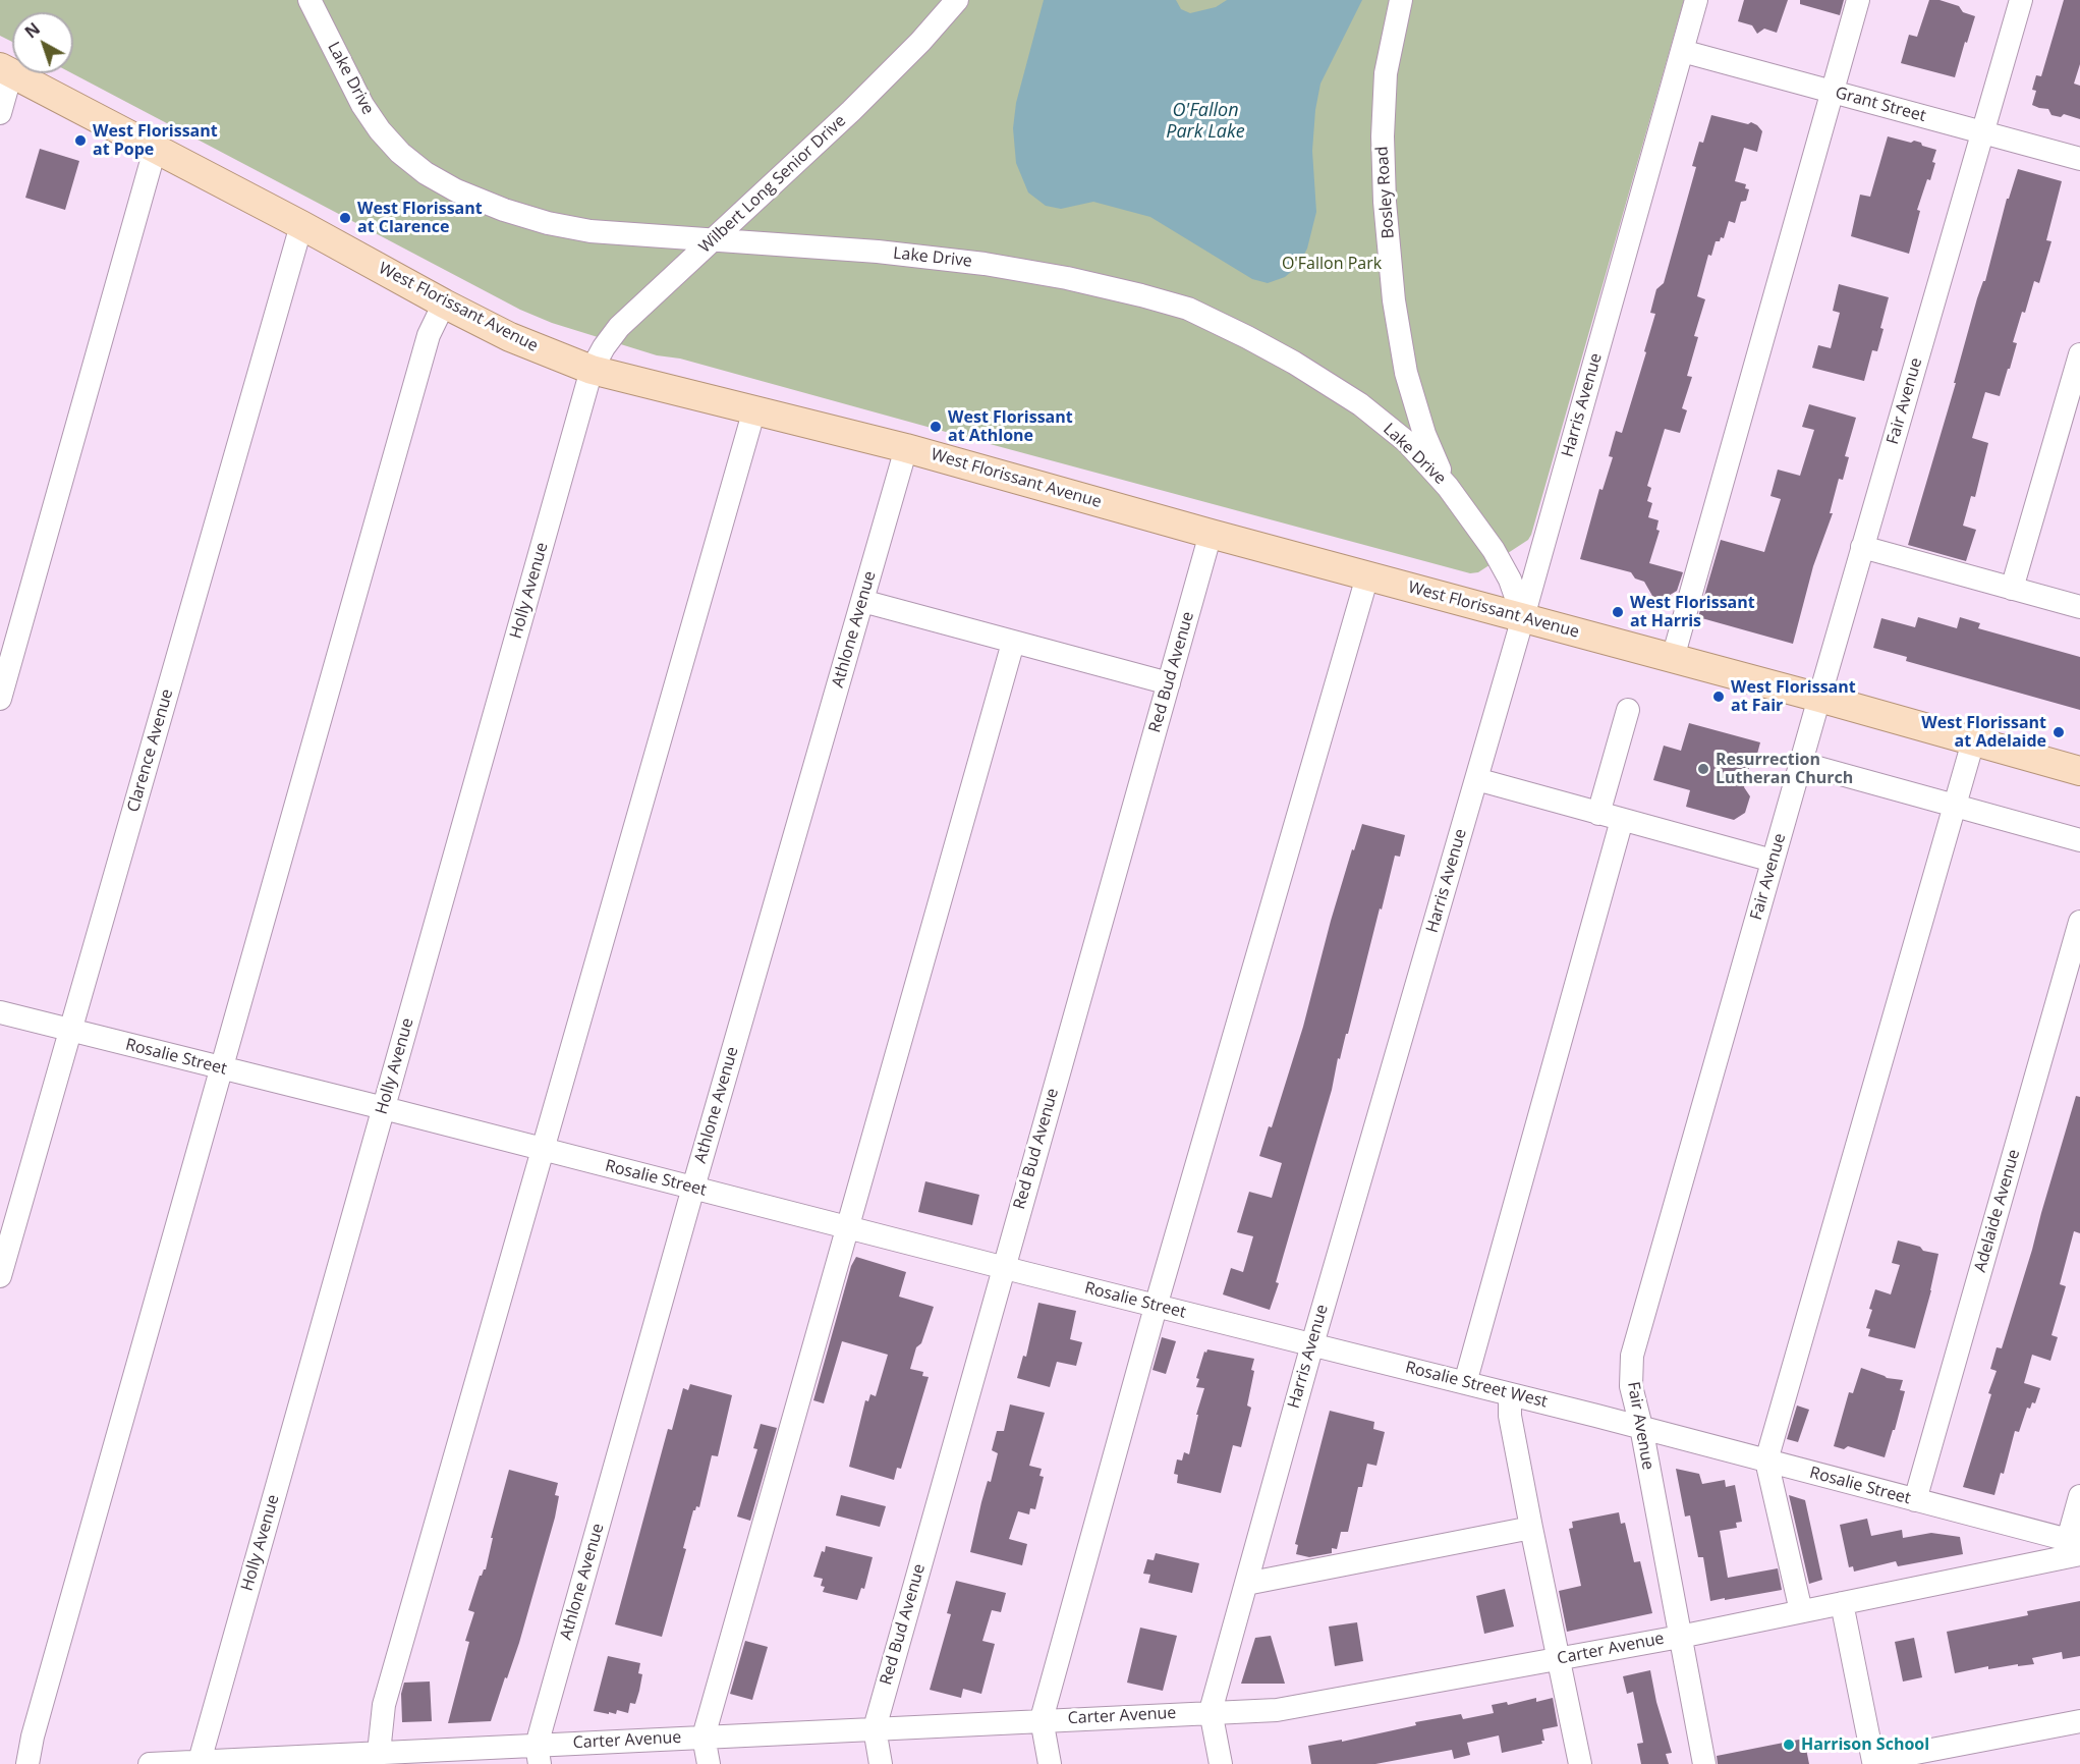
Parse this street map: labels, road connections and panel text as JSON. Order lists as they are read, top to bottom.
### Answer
{
  "streets": {
    "main road": ["West Florissant Avenue"],
    "street": [
      "Lake Drive",
      "Grant Street",
      "Wilbert Long Senior Drive",
      "Bosley Road",
      "Fair Avenue",
      "Harris Avenue",
      "Holly Avenue",
      "Athlone Avenue",
      "Red Bud Avenue",
      "Clarence Avenue",
      "Rosalie Street",
      "Adelaide Avenue",
      "Rosalie Street West",
      "Carter Avenue"
    ]
  },
  "crossings": [
    ["Lake Drive", "Wilbert Long Senior Drive"],
    ["Lake Drive", "Bosley Road"],
    ["Lake Drive", "West Florissant Avenue"],
    ["Lake Drive", "Harris Avenue"],
    ["Grant Street", "Fair Avenue"],
    ["Grant Street", "Harris Avenue"],
    ["Wilbert Long Senior Drive", "West Florissant Avenue"],
    ["Wilbert Long Senior Drive", "Holly Avenue"],
    ["West Florissant Avenue", "Fair Avenue"],
    ["West Florissant Avenue", "Harris Avenue"],
    ["West Florissant Avenue", "Holly Avenue"],
    ["West Florissant Avenue", "Athlone Avenue"],
    ["West Florissant Avenue", "Red Bud Avenue"],
    ["West Florissant Avenue", "Clarence Avenue"],
    ["Fair Avenue", "Rosalie Street"],
    ["Fair Avenue", "Rosalie Street West"],
    ["Fair Avenue", "Carter Avenue"],
    ["Harris Avenue", "Rosalie Street"],
    ["Harris Avenue", "Rosalie Street West"],
    ["Harris Avenue", "Carter Avenue"],
    ["Holly Avenue", "Rosalie Street"],
    ["Holly Avenue", "Carter Avenue"],
    ["Athlone Avenue", "Rosalie Street"],
    ["Athlone Avenue", "Carter Avenue"],
    ["Red Bud Avenue", "Rosalie Street"],
    ["Red Bud Avenue", "Carter Avenue"],
    ["Clarence Avenue", "Rosalie Street"],
    ["Rosalie Street", "Adelaide Avenue"],
    ["Rosalie Street", "Rosalie Street West"],
    ["Rosalie Street", "Carter Avenue"]
  ],
  "water": ["O'Fallon Park Lake"],
  "parks": ["O'Fallon Park"],
  "places": [
    "West Florissant at Pope",
    "West Florissant at Clarence",
    "West Florissant at Athlone",
    "West Florissant at Harris",
    "West Florissant at Fair",
    "West Florissant at Adelaide",
    "Resurrection Lutheran Church",
    "Harrison School"
  ],
  "north": "top left"
}
